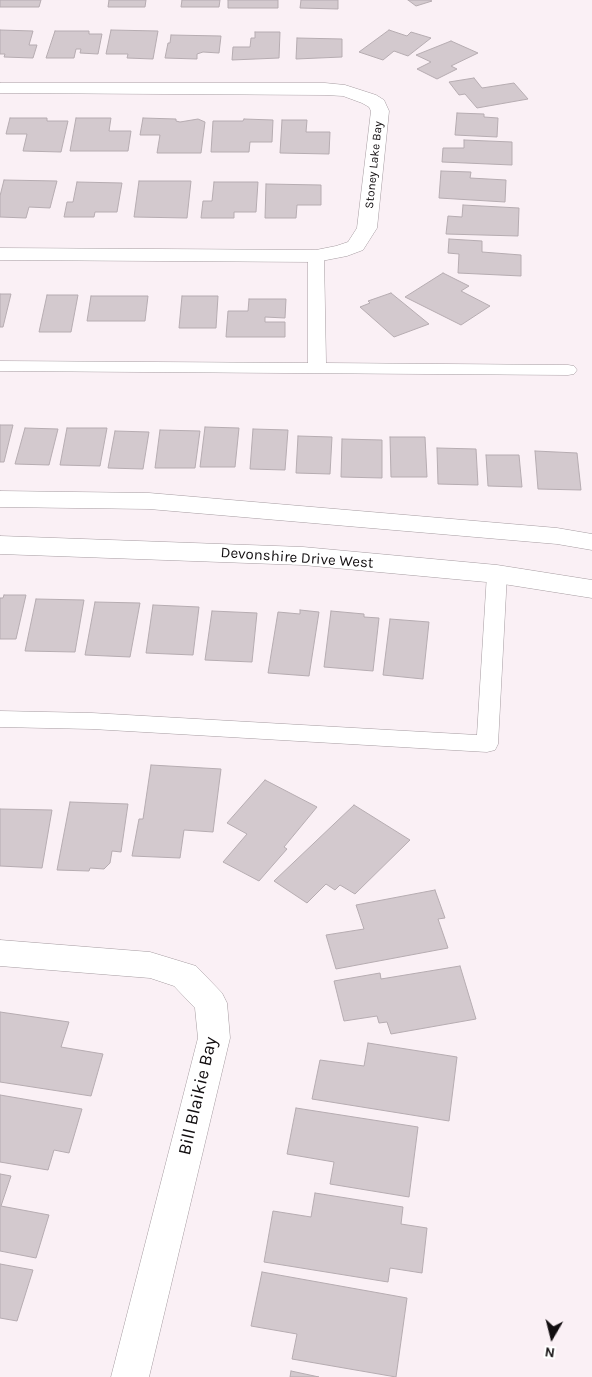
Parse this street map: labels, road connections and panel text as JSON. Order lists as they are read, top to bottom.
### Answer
{
  "streets": {
    "street": ["Stoney Lake Bay", "Devonshire Drive West", "Bill Blaikie Bay"]
  },
  "north": "bottom"
}
